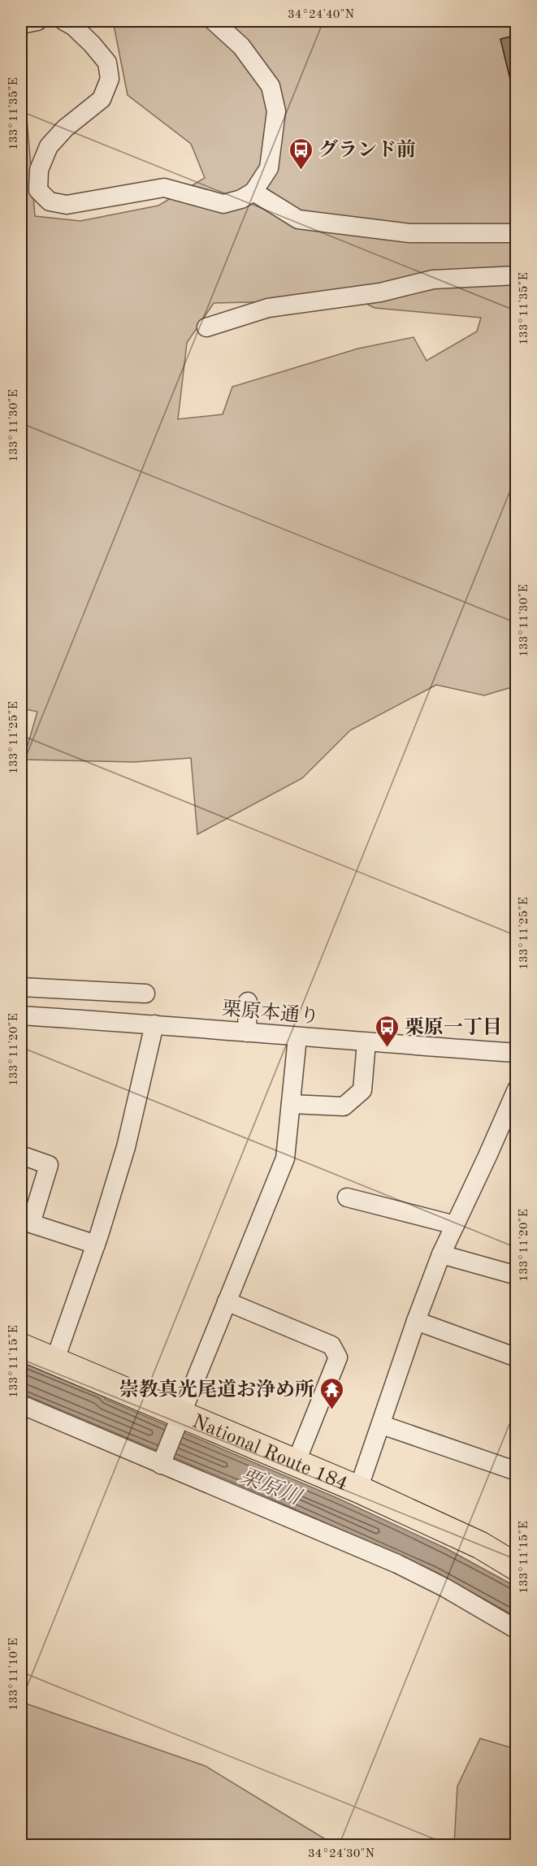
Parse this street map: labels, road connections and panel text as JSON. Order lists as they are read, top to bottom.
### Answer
{
  "streets": {
    "highway": ["National Route 184"],
    "street": ["栗原本通り"]
  },
  "water": ["栗原川"],
  "places": {
    "bus stop": ["グランド前", "栗原一丁目"],
    "temple": ["崇教真光尾道お浄め所"]
  },
  "coordinates": [
    "34°24'40\"N",
    "133°11'35\"E",
    "133°11'30\"E",
    "133°11'25\"E",
    "133°11'20\"E",
    "133°11'15\"E",
    "133°11'10\"E",
    "34°24'30\"N"
  ]
}
